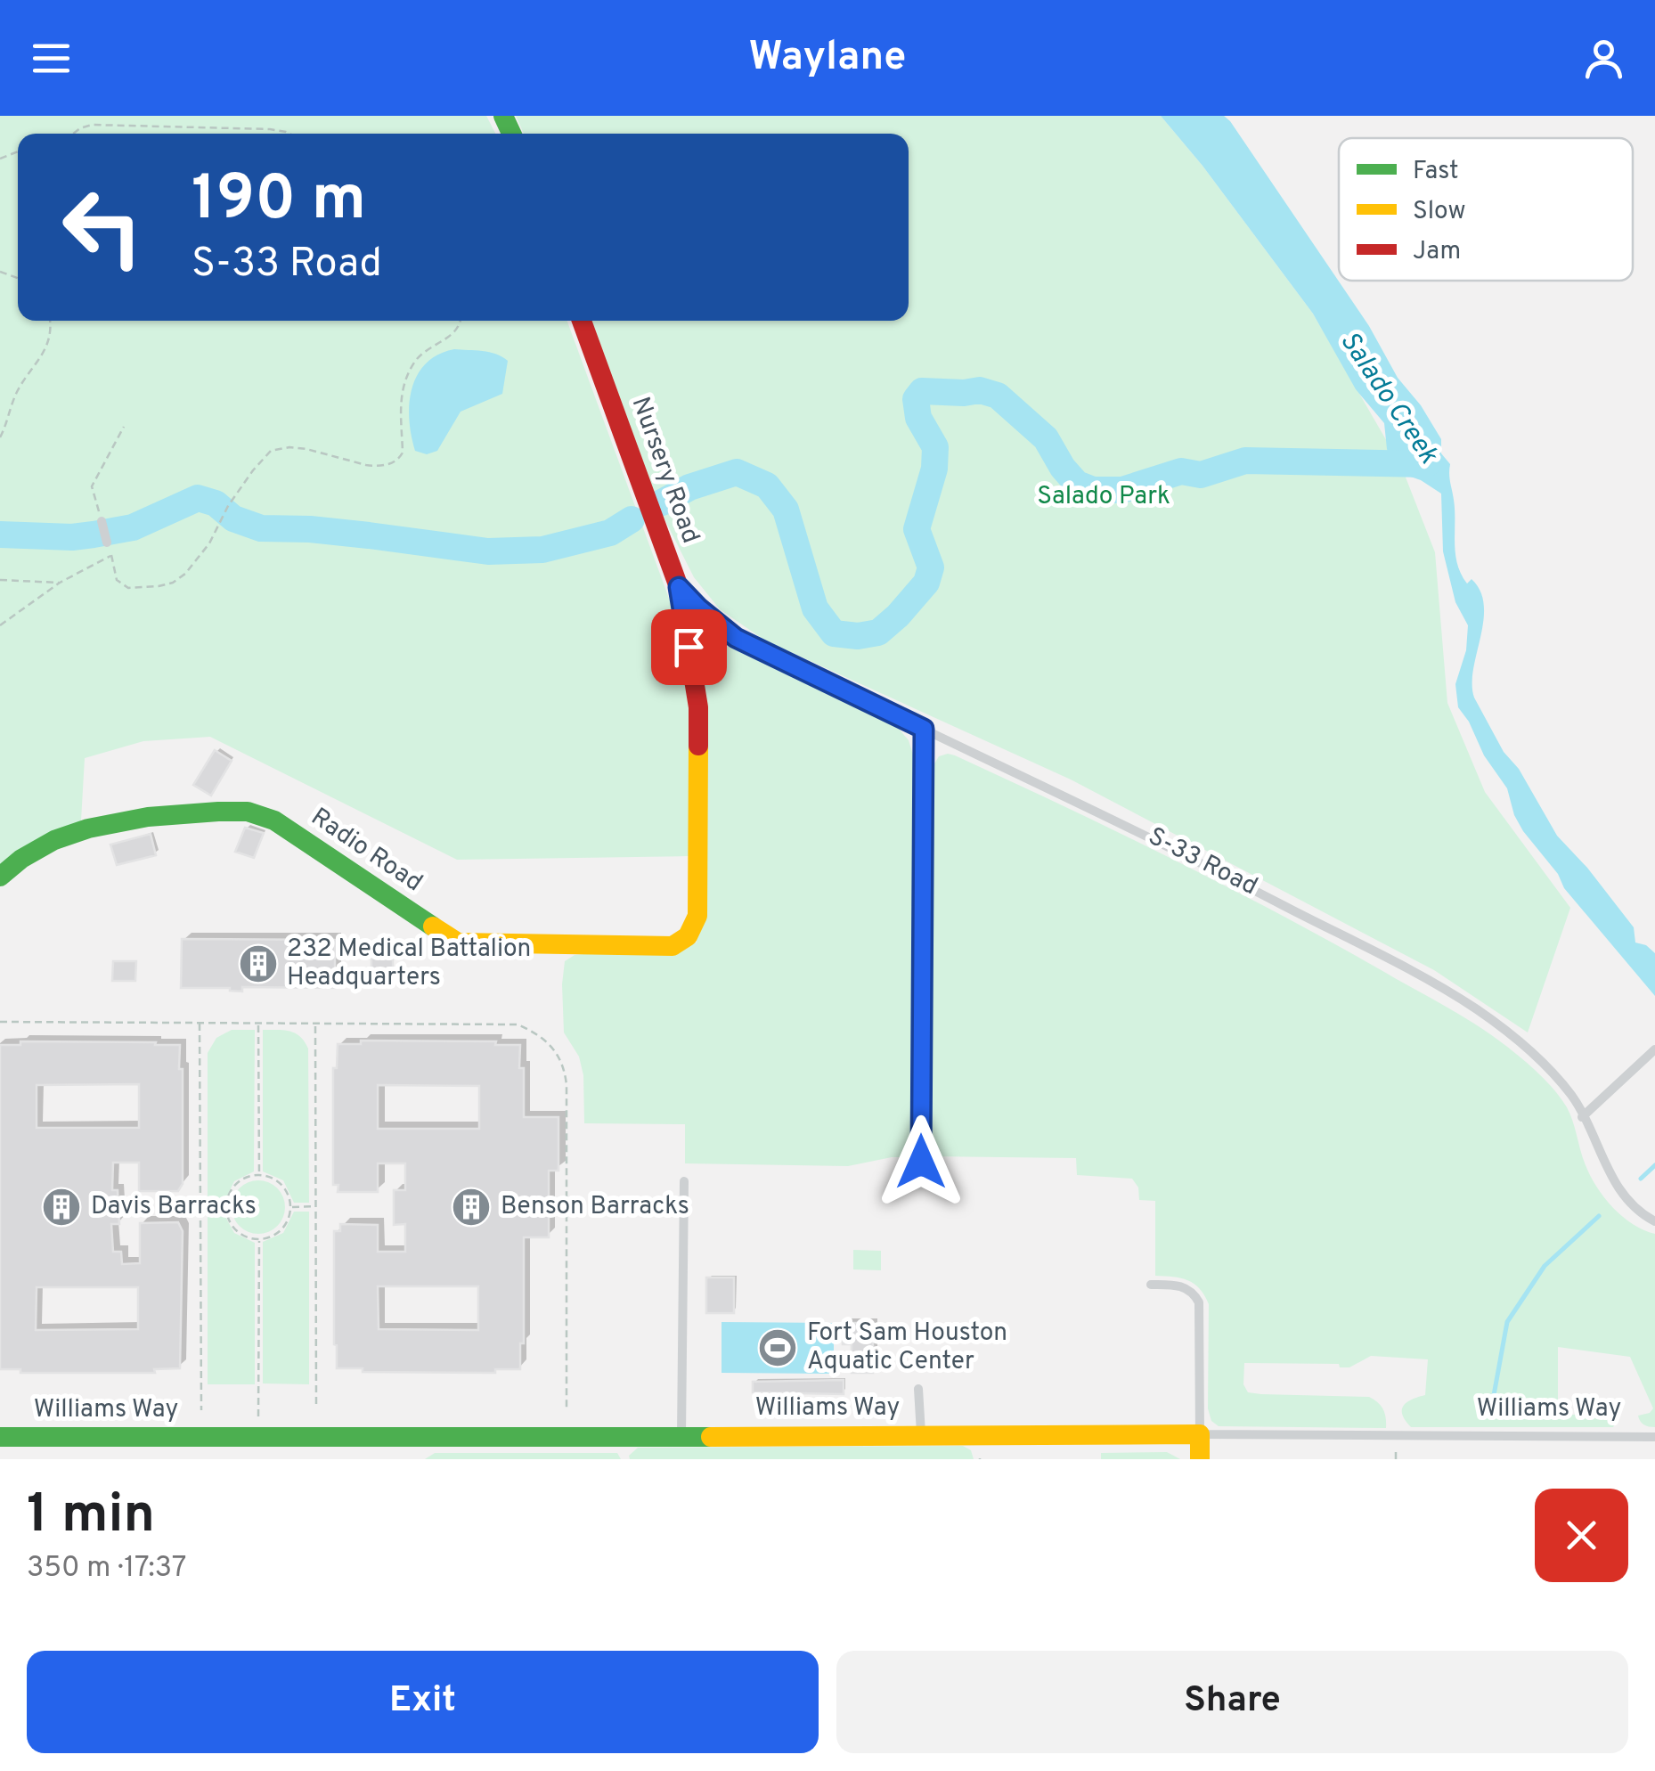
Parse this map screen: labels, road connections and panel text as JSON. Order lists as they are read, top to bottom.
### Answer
{
  "streets": {
    "street": ["Nursery Road", "Radio Road", "Williams Way"],
    "lane": ["S-33 Road"]
  },
  "crossings": [
    ["Nursery Road", "Radio Road"],
    ["Nursery Road", "S-33 Road"]
  ],
  "water": ["Salado Creek"],
  "parks": ["Salado Park"],
  "places": {
    "building": ["232 Medical Battalion Headquarters", "Davis Barracks", "Benson Barracks"],
    "sports": ["Fort Sam Houston Aquatic Center"]
  },
  "legend": ["Fast", "Slow", "Jam"],
  "page": {
    "header": "Waylane",
    "turn": ["190 m", "S-33 Road"],
    "heading": ["1 min", "350 m · 17:37"],
    "buttons": ["Exit", "Share"]
  }
}
